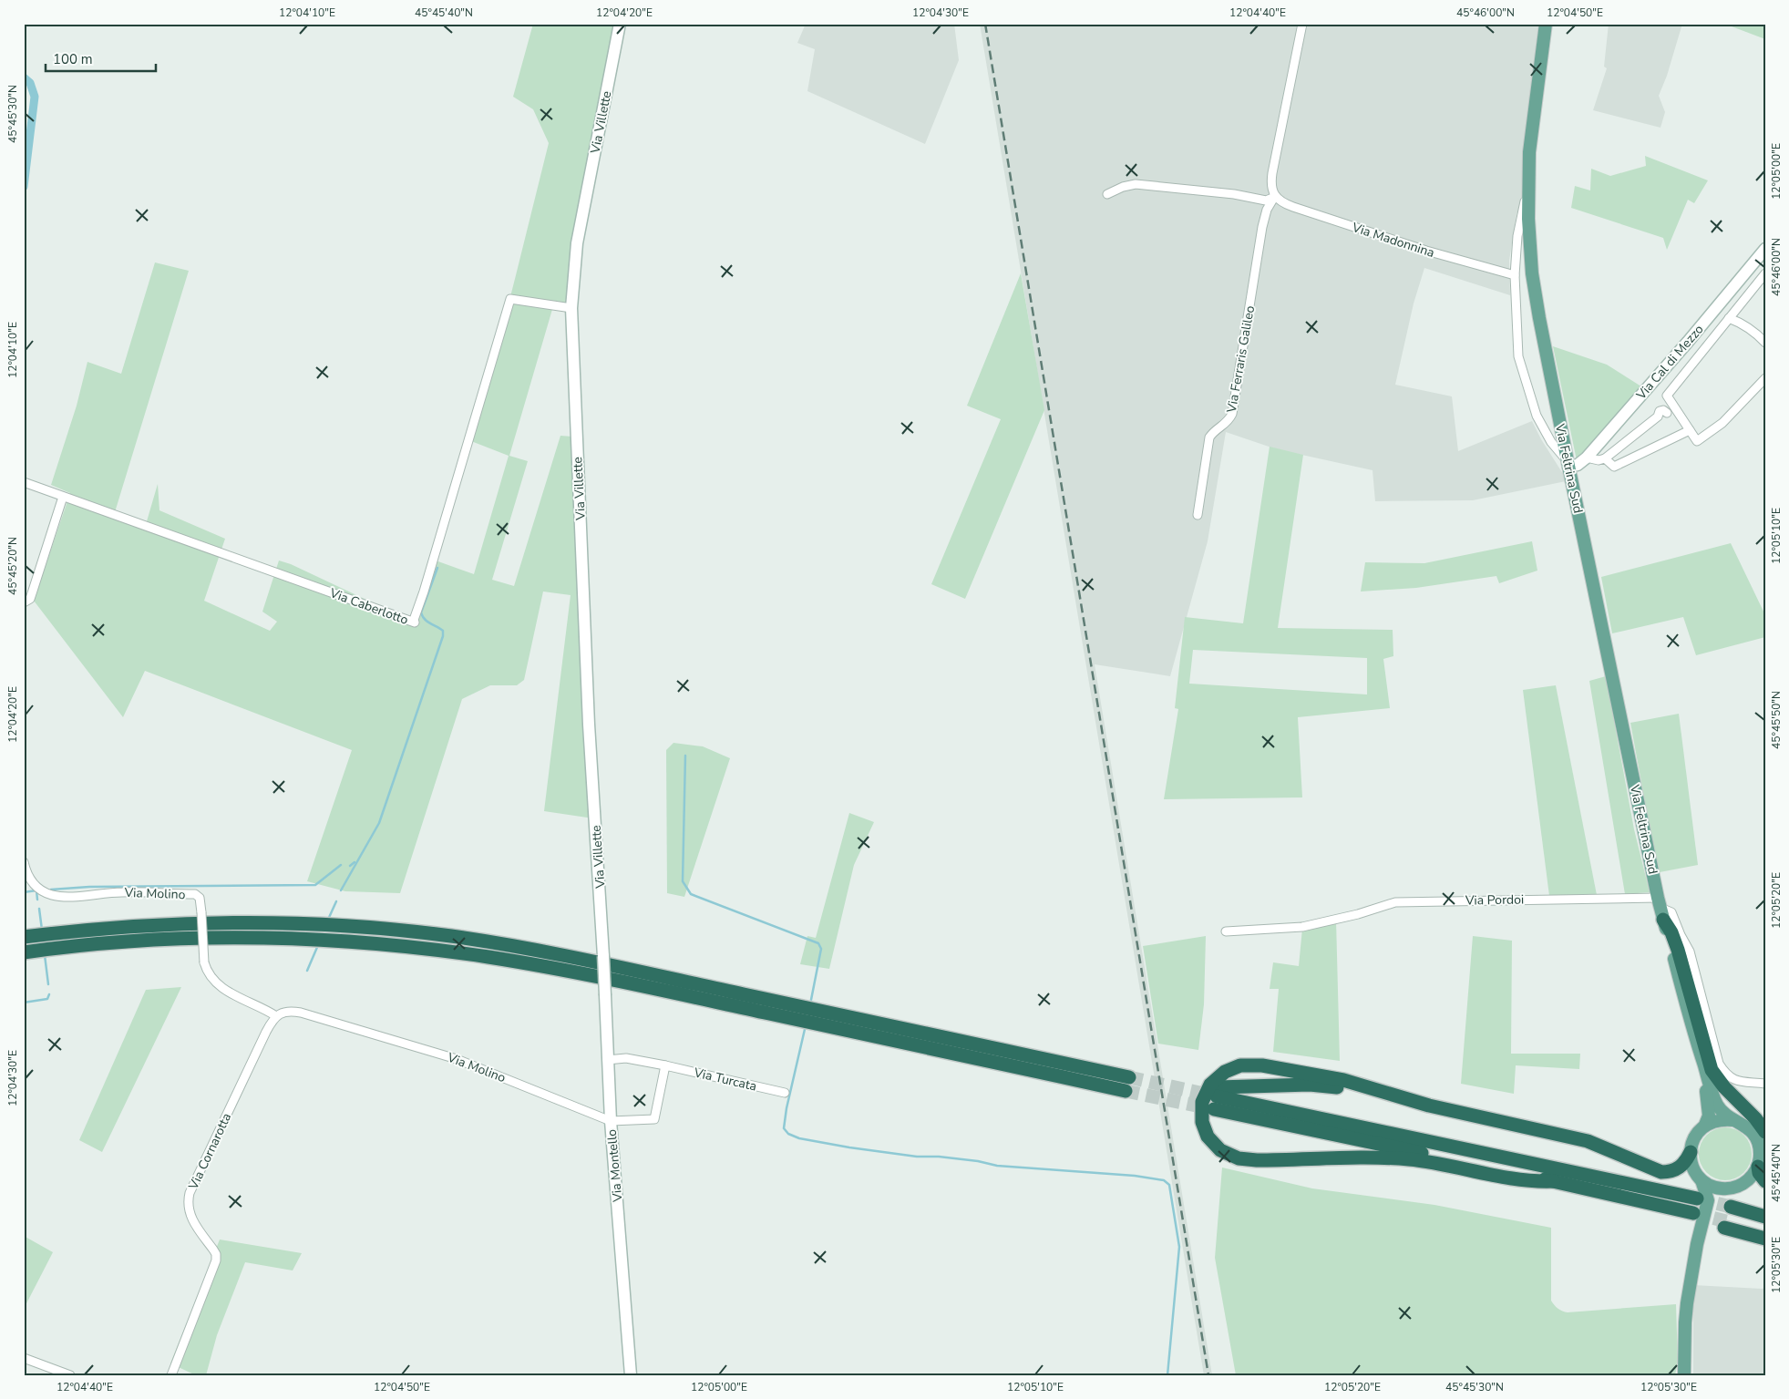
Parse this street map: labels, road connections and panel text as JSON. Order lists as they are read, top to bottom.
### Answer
{
  "streets": {
    "main road": ["Via Feltrina Sud"],
    "street": [
      "Via Villette",
      "Via Madonnina",
      "Via Ferraris Galileo",
      "Via Cal di Mezzo",
      "Via Caberlotto",
      "Via Molino",
      "Via Pordoi",
      "Via Turcata",
      "Via Cornarotta",
      "Via Montello"
    ]
  },
  "crossings": [
    ["Via Villette", "Via Caberlotto"],
    ["Via Villette", "Via Montello"],
    ["Via Madonnina", "Via Ferraris Galileo"],
    ["Via Cal di Mezzo", "Via Feltrina Sud"],
    ["Via Feltrina Sud", "Via Pordoi"],
    ["Via Molino", "Via Cornarotta"],
    ["Via Molino", "Via Montello"],
    ["Via Turcata", "Via Montello"]
  ],
  "scale_bar": "100 m",
  "coordinates": [
    "12°04'10\"E",
    "45°45'40\"N",
    "12°04'20\"E",
    "12°04'30\"E",
    "12°04'40\"E",
    "45°46'00\"N",
    "12°04'50\"E",
    "45°45'30\"N",
    "12°05'00\"E",
    "12°05'10\"E",
    "45°45'20\"N",
    "45°45'50\"N",
    "12°05'20\"E",
    "12°05'30\"E"
  ]
}
